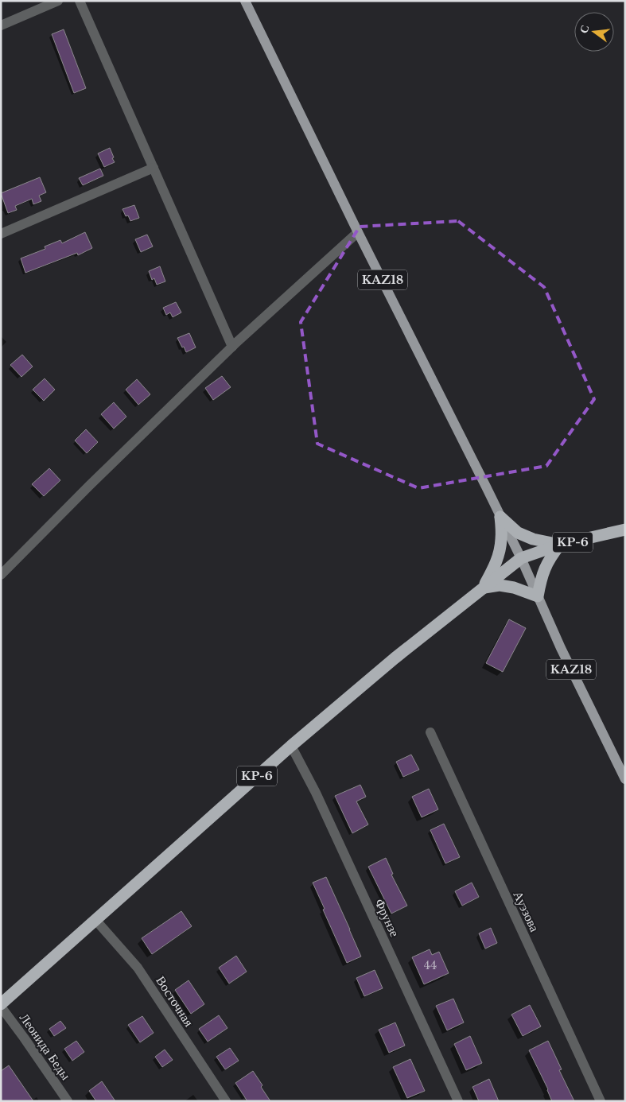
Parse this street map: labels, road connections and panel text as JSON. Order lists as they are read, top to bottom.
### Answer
{
  "streets": {
    "highway": ["KP-6"],
    "main road": ["KAZ18"],
    "street": [
      "Ауэзова",
      "Фрунзе",
      "Восточная",
      "Леонида Беды"
    ]
  },
  "crossings": [
    ["KAZ18", "KP-6"],
    ["KP-6", "Фрунзе"],
    ["KP-6", "Восточная"],
    ["KP-6", "Леонида Беды"]
  ],
  "house_numbers": ["44"],
  "north": "left"
}
